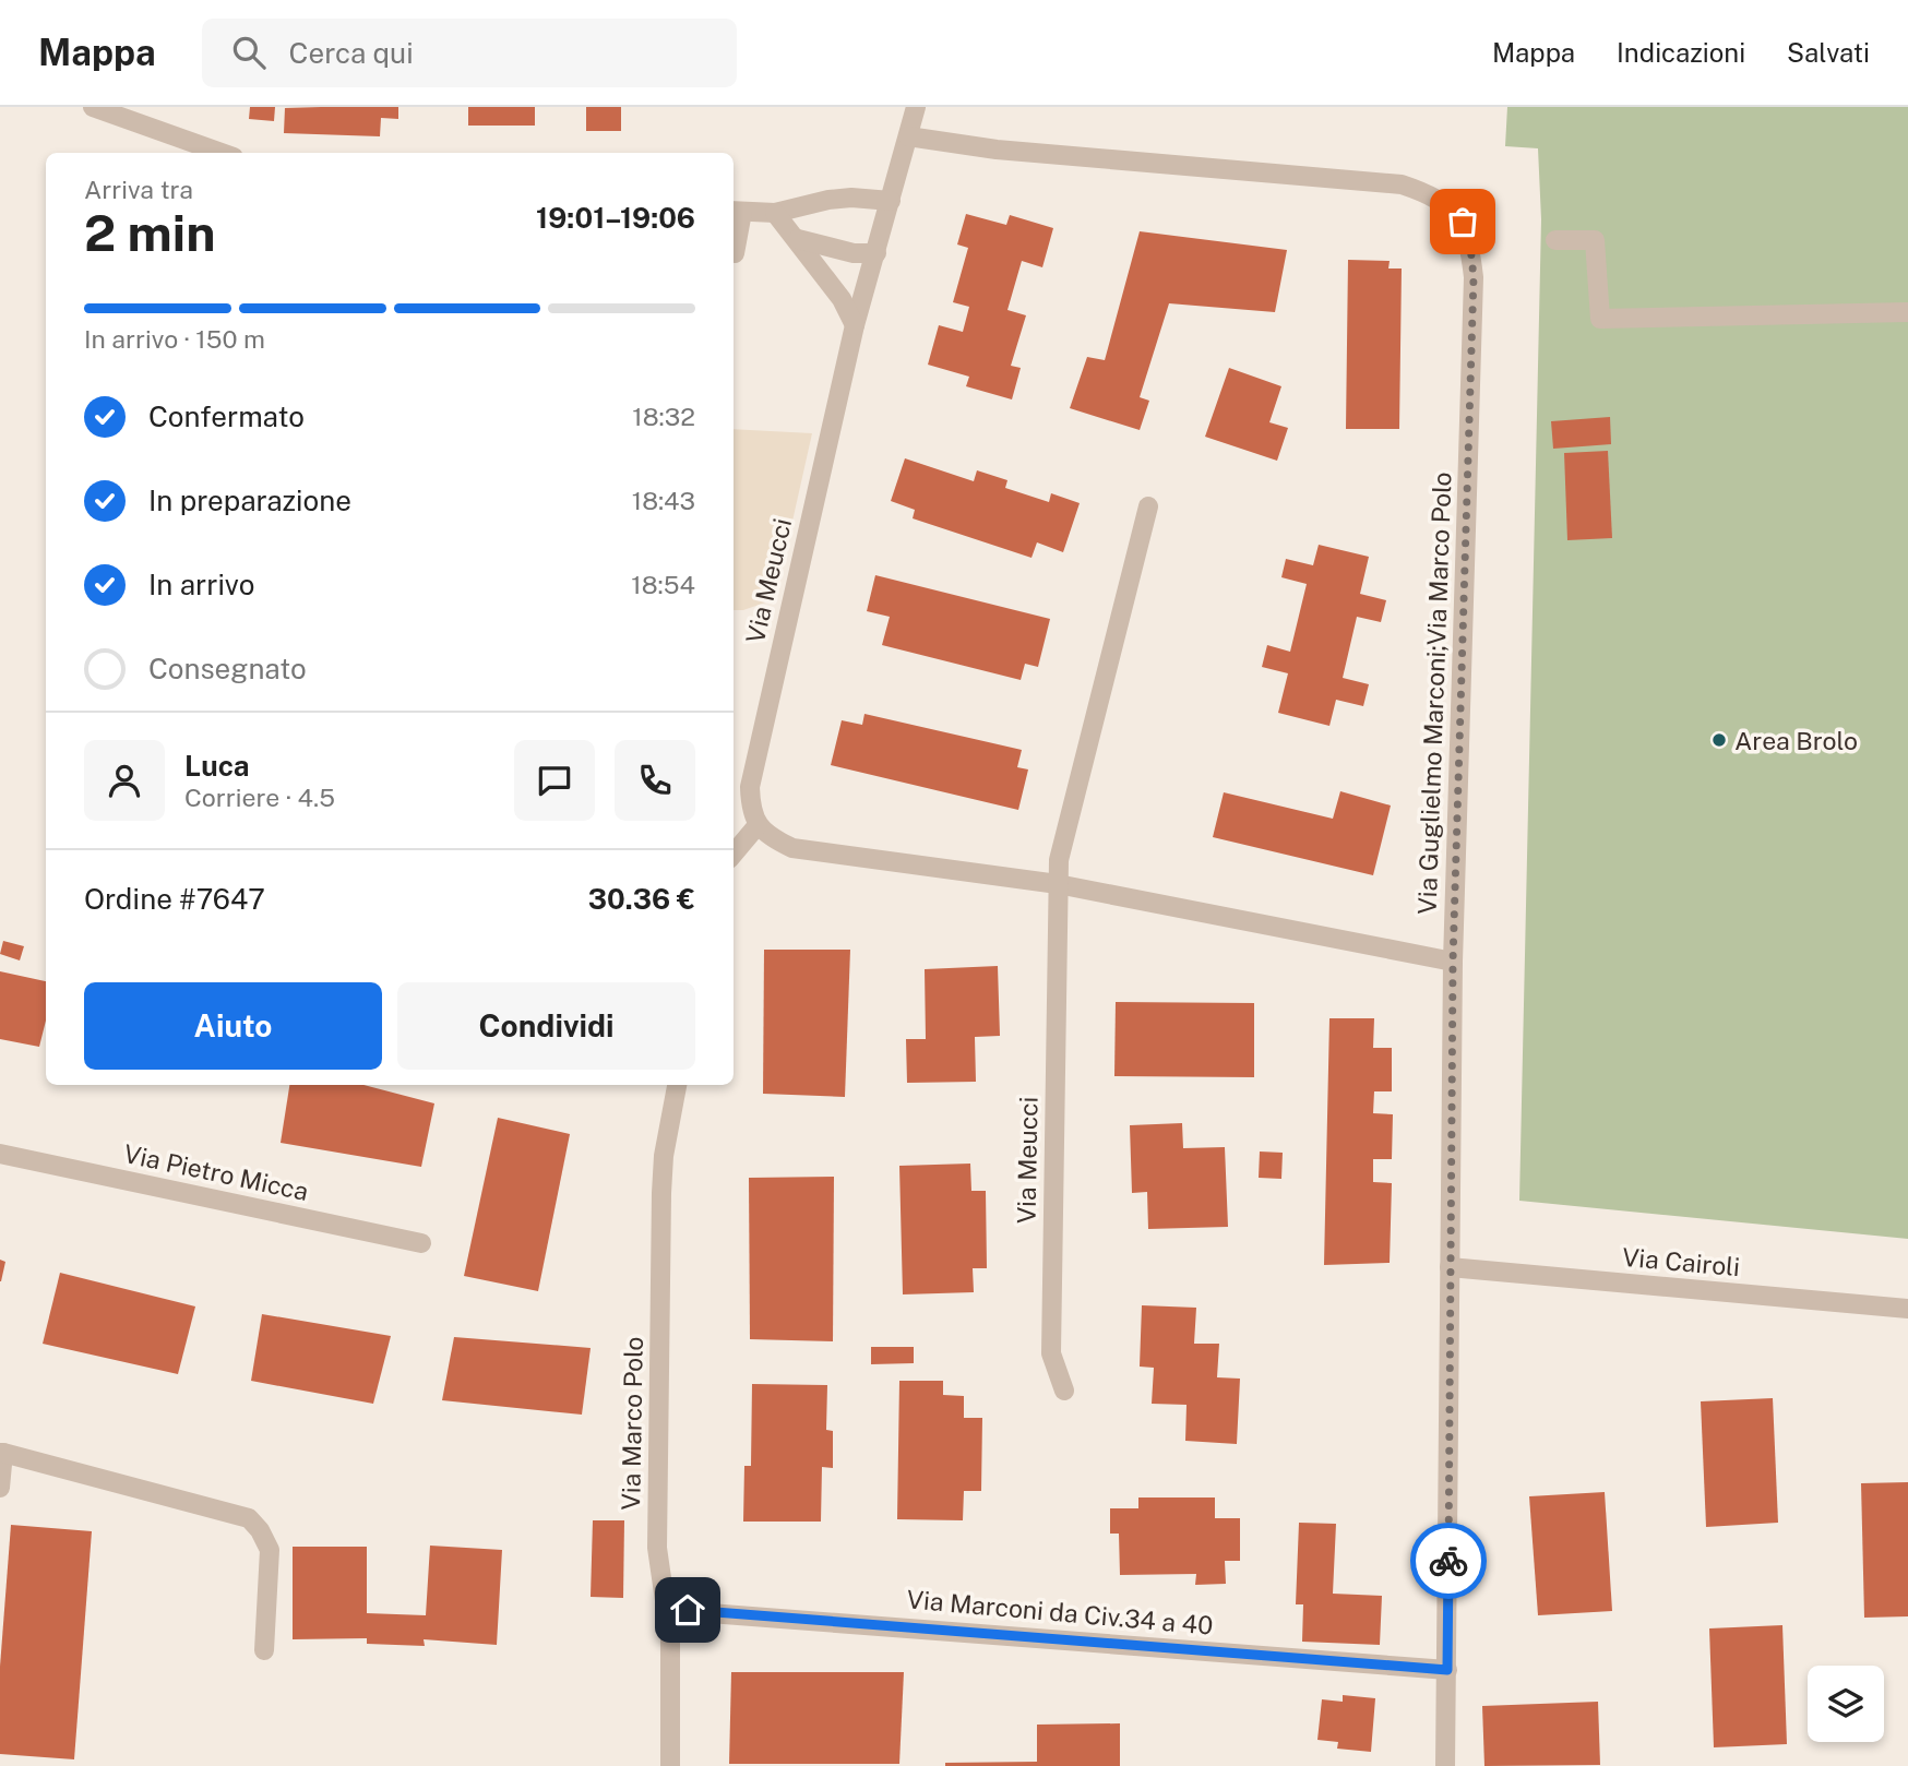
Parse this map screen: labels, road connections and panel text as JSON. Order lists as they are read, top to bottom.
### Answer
{
  "streets": {
    "street": [
      "Via Meucci",
      "Via Guglielmo Marconi;Via Marco Polo",
      "Via Pietro Micca",
      "Via Cairoli",
      "Via Marco Polo",
      "Via Marconi da Civ.34 a 40"
    ]
  },
  "crossings": [
    ["Via Meucci", "Via Guglielmo Marconi;Via Marco Polo"],
    ["Via Guglielmo Marconi;Via Marco Polo", "Via Cairoli"],
    ["Via Guglielmo Marconi;Via Marco Polo", "Via Marconi da Civ.34 a 40"],
    ["Via Marco Polo", "Via Marconi da Civ.34 a 40"]
  ],
  "places": ["Area Brolo"],
  "page": {
    "header": "Mappa",
    "search": "Cerca qui",
    "nav": ["Mappa", "Indicazioni", "Salvati"],
    "heading": ["2 min", "Arriva tra", "19:01–19:06"],
    "panel": [
      "Luca",
      "Corriere · 4.5",
      "Ordine #7647",
      "30.36 €"
    ],
    "bar": "In arrivo · 150 m",
    "list": [
      ["Confermato", "18:32"],
      ["In preparazione", "18:43"],
      ["In arrivo", "18:54"],
      "Consegnato"
    ],
    "buttons": ["Aiuto", "Condividi"]
  }
}
